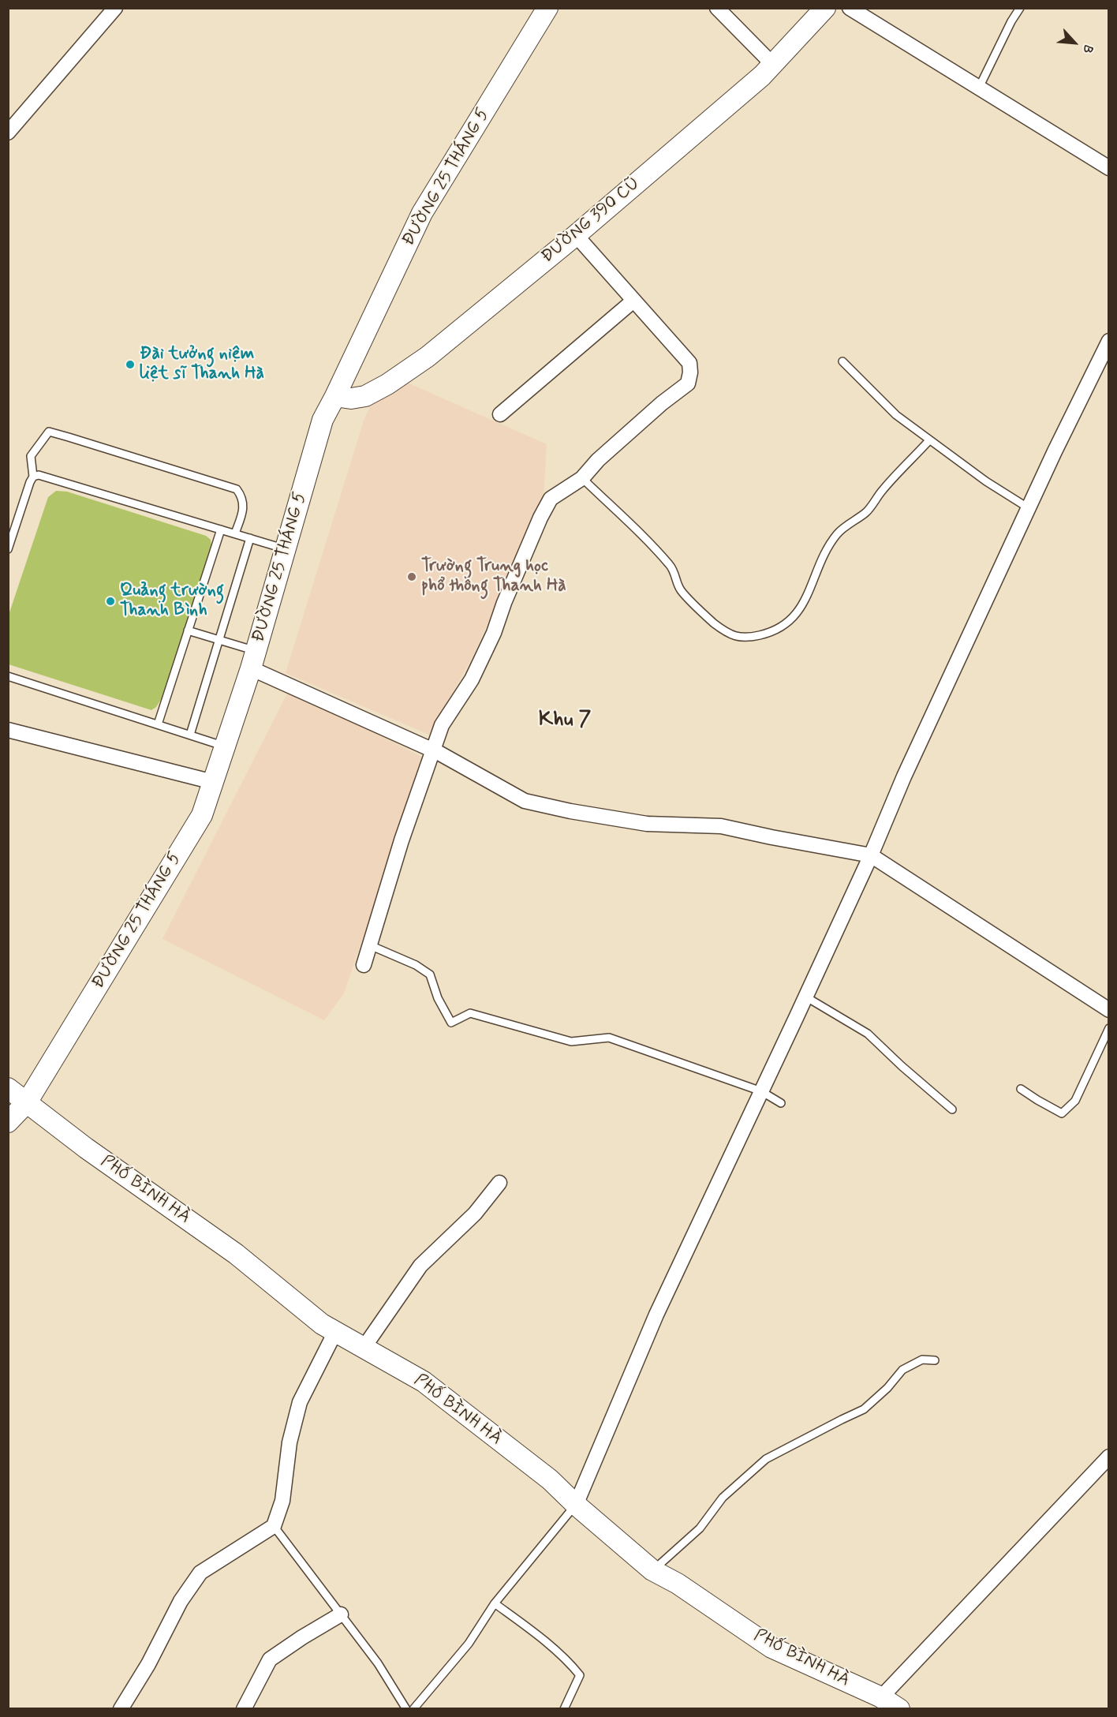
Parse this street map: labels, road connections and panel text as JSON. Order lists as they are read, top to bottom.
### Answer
{
  "streets": {
    "main road": ["ĐƯỜNG 25 THÁNG 5", "ĐƯỜNG 390 CŨ", "PHỐ BÌNH HÀ"]
  },
  "crossings": [
    ["ĐƯỜNG 25 THÁNG 5", "ĐƯỜNG 390 CŨ"],
    ["ĐƯỜNG 25 THÁNG 5", "PHỐ BÌNH HÀ"]
  ],
  "districts": ["Khu 7"],
  "places": ["Đài tưởng niệm liệt sĩ Thanh Hà", "Trường Trung học phổ thông Thanh Hà", "Quảng trường Thanh Bình"],
  "north": "bottom right"
}
